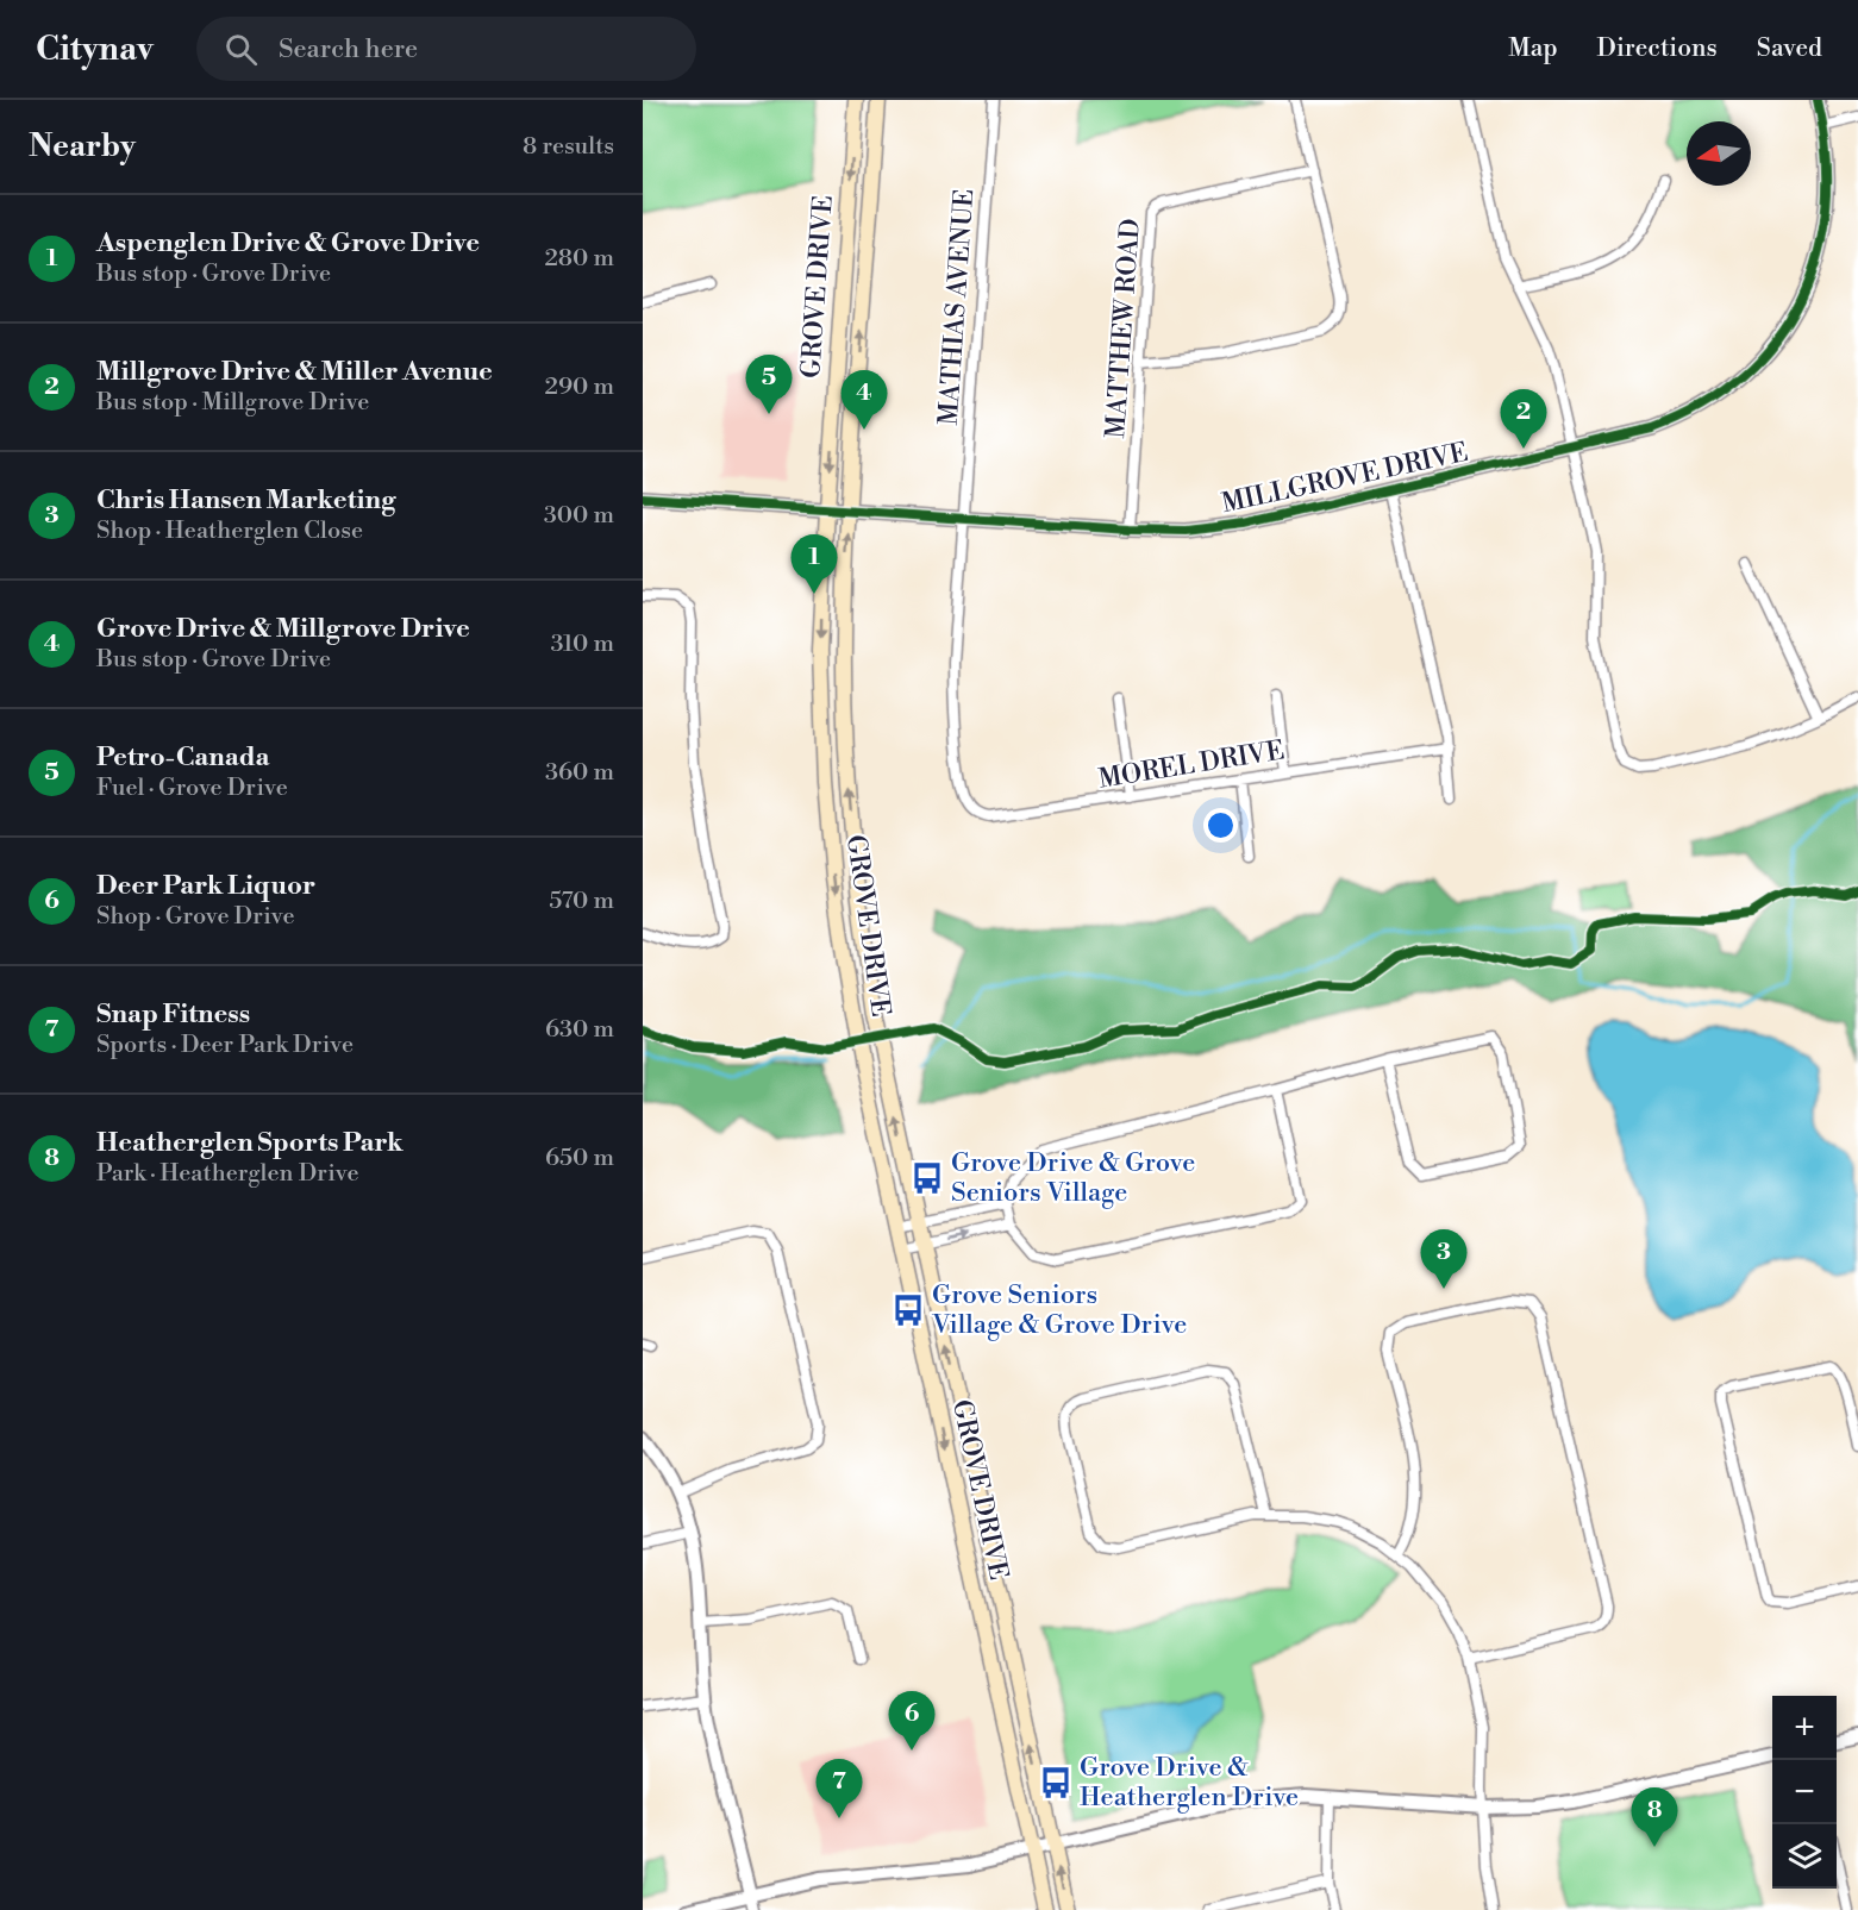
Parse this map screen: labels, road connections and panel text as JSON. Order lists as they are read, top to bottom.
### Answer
{
  "streets": {
    "main road": ["GROVE DRIVE"],
    "street": [
      "MATHIAS AVENUE",
      "MATTHEW ROAD",
      "MILLGROVE DRIVE",
      "MOREL DRIVE"
    ]
  },
  "crossings": [
    ["GROVE DRIVE", "MILLGROVE DRIVE"],
    ["MATHIAS AVENUE", "MILLGROVE DRIVE"],
    ["MATHIAS AVENUE", "MOREL DRIVE"],
    ["MATTHEW ROAD", "MILLGROVE DRIVE"],
    ["MILLGROVE DRIVE", "MOREL DRIVE"]
  ],
  "places": {
    "bus stop": ["Grove Drive & Grove Seniors Village", "Grove Seniors Village & Grove Drive", "Grove Drive & Heatherglen Drive"]
  },
  "north": "left",
  "page": {
    "header": "Citynav",
    "search": "Search here",
    "nav": ["Map", "Directions", "Saved"],
    "heading": ["Nearby", "8 results"],
    "list": [
      {
        "mark": "1",
        "name": "Aspenglen Drive & Grove Drive",
        "note": "Bus stop · Grove Drive",
        "value": "280 m"
      },
      {
        "mark": "2",
        "name": "Millgrove Drive & Miller Avenue",
        "note": "Bus stop · Millgrove Drive",
        "value": "290 m"
      },
      {
        "mark": "3",
        "name": "Chris Hansen Marketing",
        "note": "Shop · Heatherglen Close",
        "value": "300 m"
      },
      {
        "mark": "4",
        "name": "Grove Drive & Millgrove Drive",
        "note": "Bus stop · Grove Drive",
        "value": "310 m"
      },
      {
        "mark": "5",
        "name": "Petro-Canada",
        "note": "Fuel · Grove Drive",
        "value": "360 m"
      },
      {
        "mark": "6",
        "name": "Deer Park Liquor",
        "note": "Shop · Grove Drive",
        "value": "570 m"
      },
      {
        "mark": "7",
        "name": "Snap Fitness",
        "note": "Sports · Deer Park Drive",
        "value": "630 m"
      },
      {
        "mark": "8",
        "name": "Heatherglen Sports Park",
        "note": "Park · Heatherglen Drive",
        "value": "650 m"
      }
    ],
    "pins": [
      "5",
      "4",
      "2",
      "1",
      "3",
      "6",
      "7",
      "8"
    ],
    "map_buttons": ["+", "−"]
  }
}
